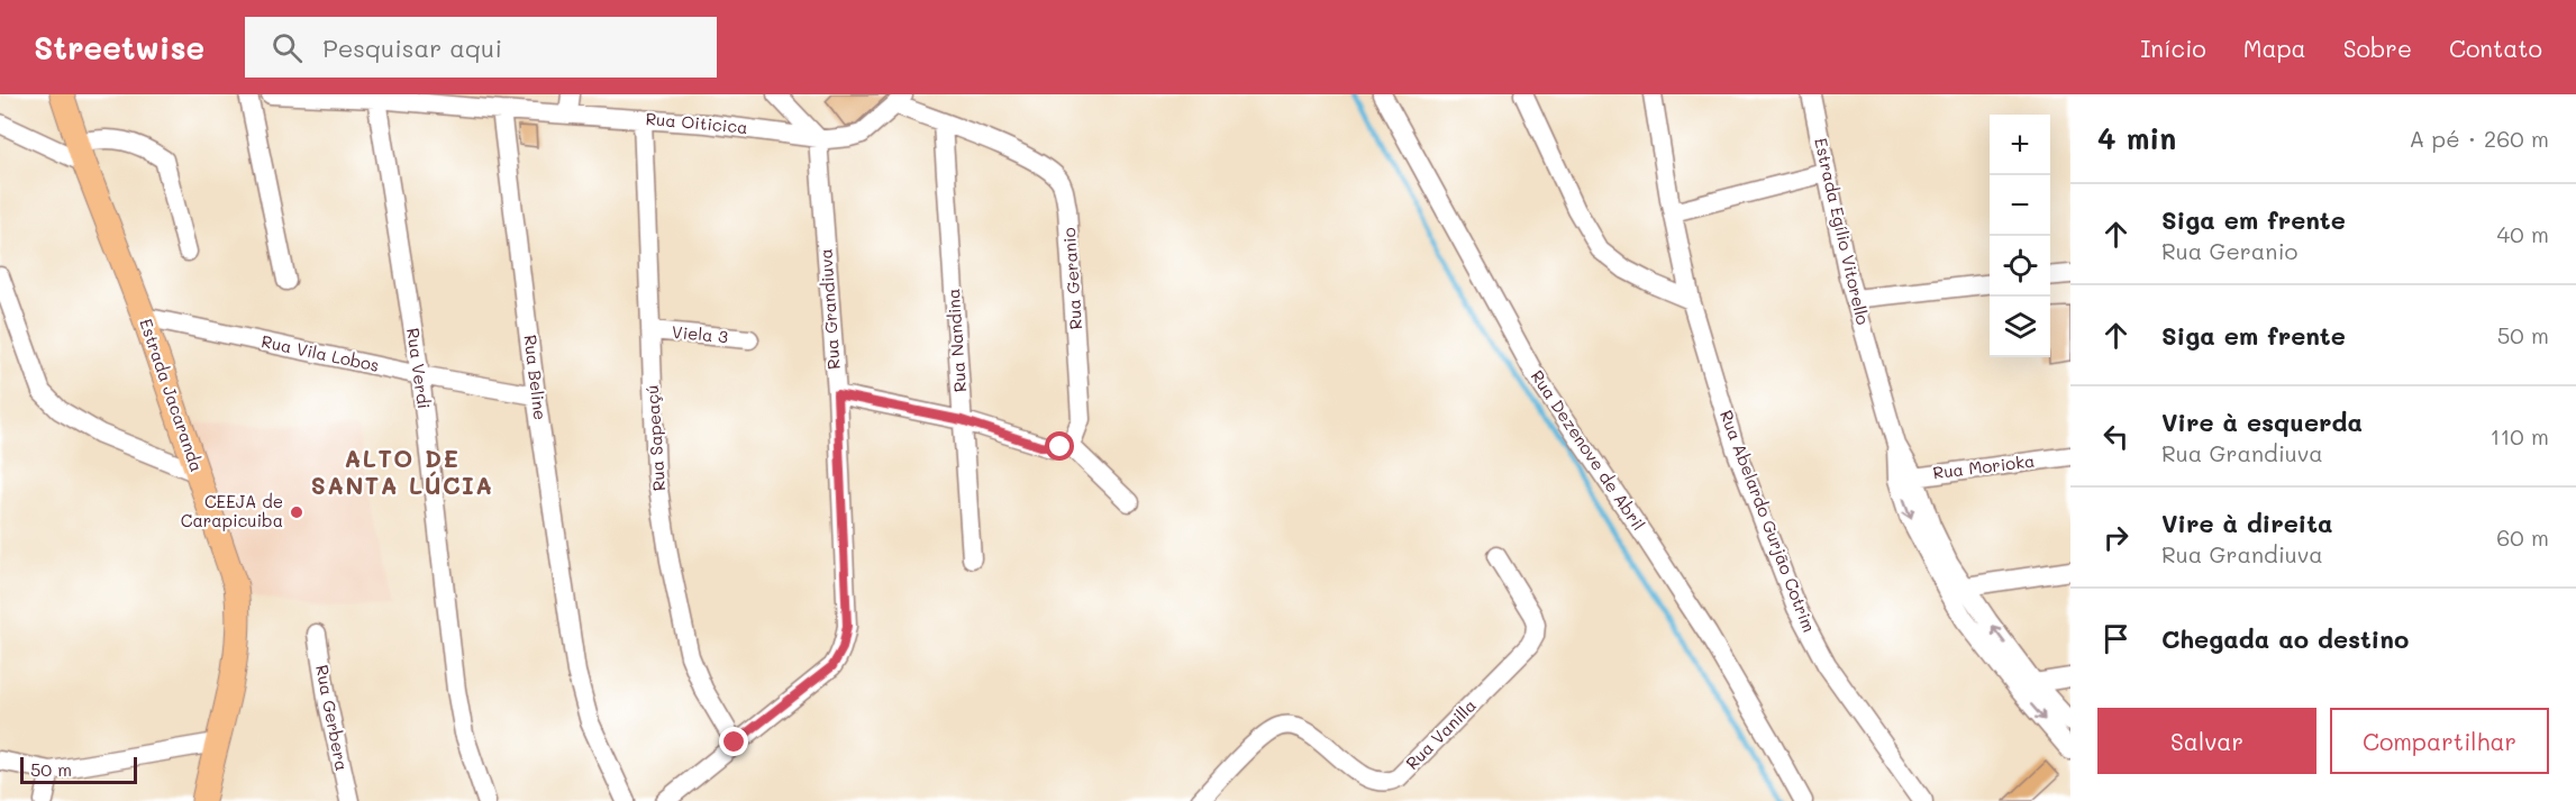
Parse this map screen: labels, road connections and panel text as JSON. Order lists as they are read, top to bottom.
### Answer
{
  "streets": {
    "main road": ["Estrada Jacaranda"],
    "street": [
      "Rua Oiticica",
      "Estrada Egílio Vitorello",
      "Rua Geranio",
      "Rua Grandiuva",
      "Viela 3",
      "Rua Nandina",
      "Rua Vila Lobos",
      "Rua Verdi",
      "Rua Beline",
      "Rua Sapeaçú",
      "Rua Dezenove de Abril",
      "Rua Morioka",
      "Rua Abelardo Gurjão Cotrim",
      "Rua Gerbera",
      "Rua Vanilla"
    ]
  },
  "crossings": [
    ["Rua Oiticica", "Rua Geranio"],
    ["Rua Oiticica", "Rua Grandiuva"],
    ["Rua Oiticica", "Rua Verdi"],
    ["Rua Oiticica", "Rua Beline"],
    ["Rua Oiticica", "Rua Sapeaçú"],
    ["Estrada Egílio Vitorello", "Rua Morioka"],
    ["Rua Geranio", "Rua Nandina"],
    ["Rua Grandiuva", "Rua Sapeaçú"],
    ["Viela 3", "Rua Sapeaçú"],
    ["Rua Vila Lobos", "Rua Verdi"],
    ["Rua Vila Lobos", "Rua Beline"],
    ["Rua Vila Lobos", "Estrada Jacaranda"]
  ],
  "districts": ["ALTO DE SANTA LÚCIA"],
  "places": ["CEEJA de Carapicuiba"],
  "scale_bar": "50 m",
  "page": {
    "header": "Streetwise",
    "search": "Pesquisar aqui",
    "nav": [
      "Início",
      "Mapa",
      "Sobre",
      "Contato"
    ],
    "heading": ["4 min", "A pé · 260 m"],
    "map_buttons": ["+", "−"],
    "list": [
      ["Siga em frente", "Rua Geranio", "40 m"],
      ["Siga em frente", "50 m"],
      ["Vire à esquerda", "Rua Grandiuva", "110 m"],
      ["Vire à direita", "Rua Grandiuva", "60 m"],
      "Chegada ao destino"
    ],
    "buttons": ["Salvar", "Compartilhar"],
    "scale": "50 m"
  }
}
